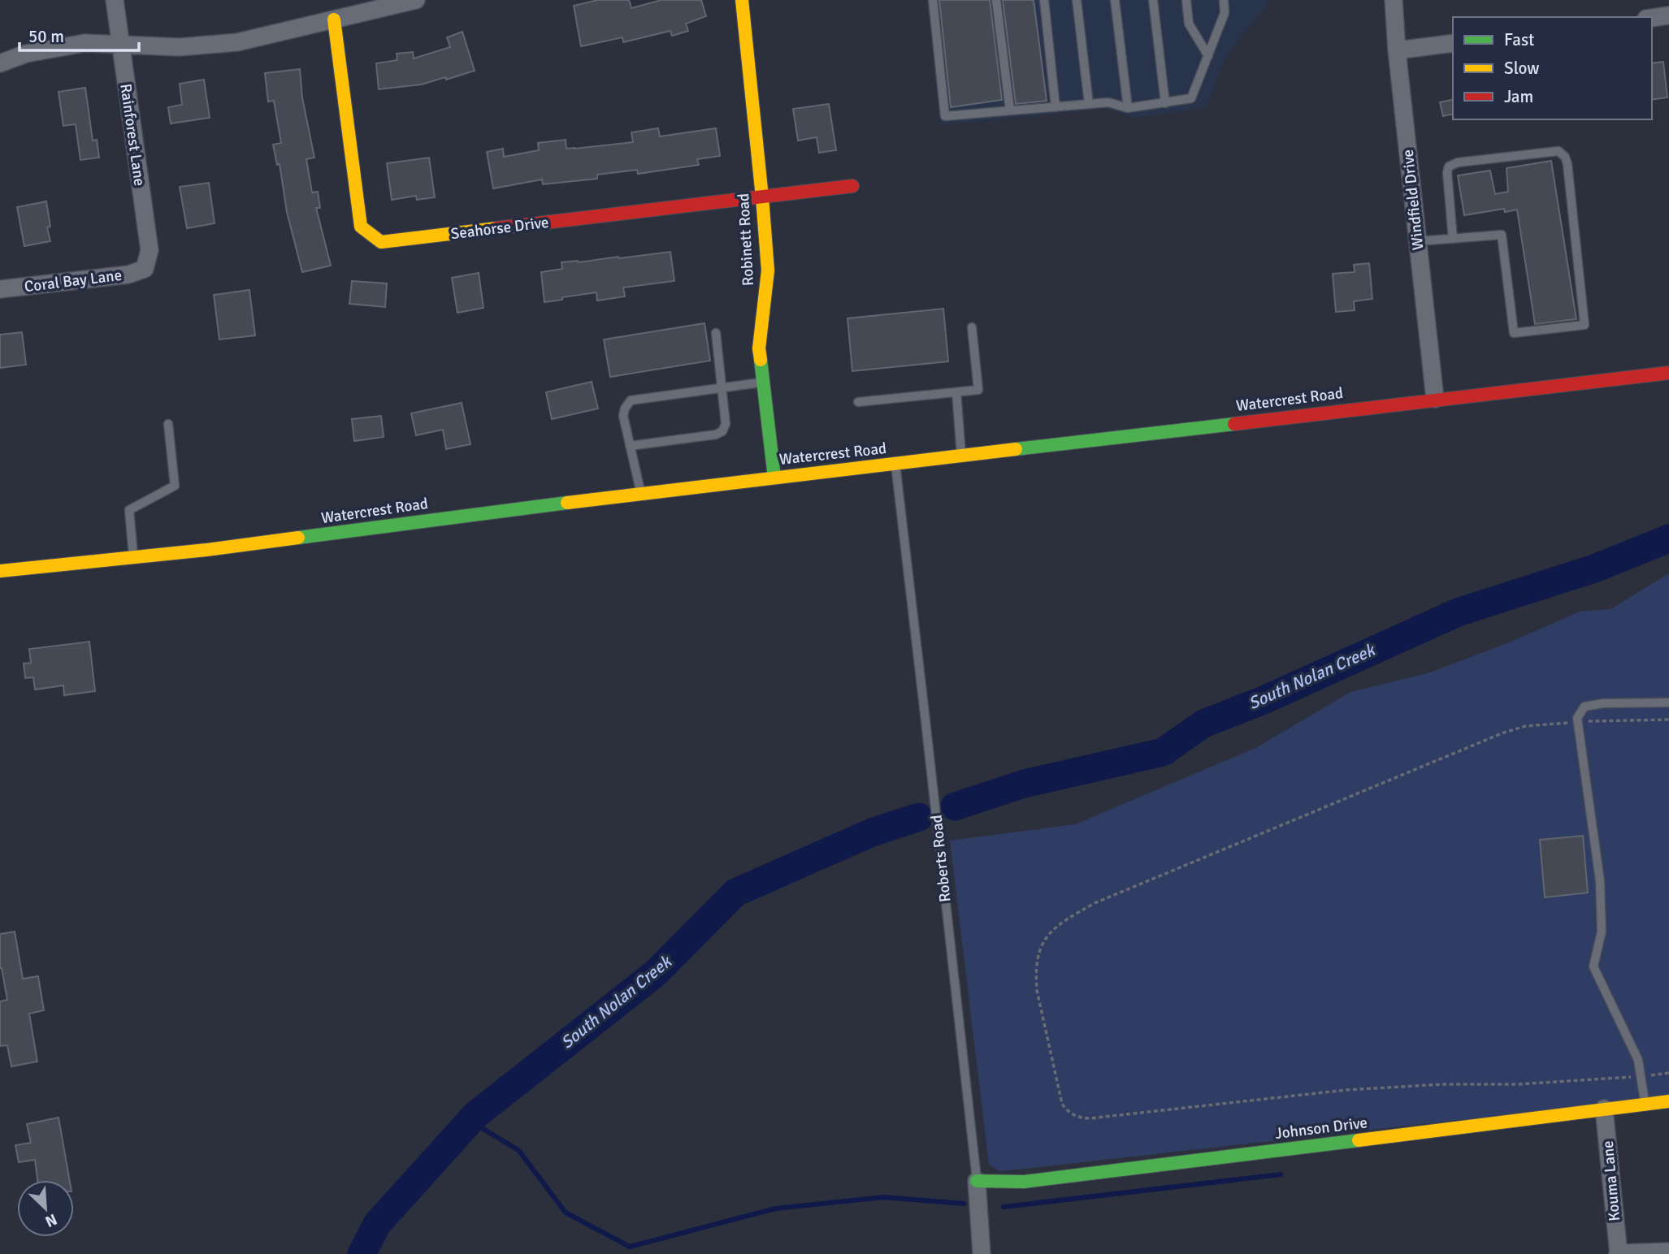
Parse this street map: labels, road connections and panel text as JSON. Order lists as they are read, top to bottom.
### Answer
{
  "streets": {
    "street": [
      "Rainforest Lane",
      "Windfield Drive",
      "Seahorse Drive",
      "Robinett Road",
      "Coral Bay Lane",
      "Watercrest Road",
      "Roberts Road",
      "Johnson Drive",
      "Kouma Lane"
    ]
  },
  "crossings": [
    ["Rainforest Lane", "Coral Bay Lane"],
    ["Windfield Drive", "Watercrest Road"],
    ["Seahorse Drive", "Robinett Road"],
    ["Robinett Road", "Watercrest Road"],
    ["Watercrest Road", "Roberts Road"],
    ["Roberts Road", "Johnson Drive"],
    ["Johnson Drive", "Kouma Lane"]
  ],
  "water": ["South Nolan Creek"],
  "legend": ["Fast", "Slow", "Jam"],
  "scale_bar": "50 m",
  "north": "bottom right"
}
